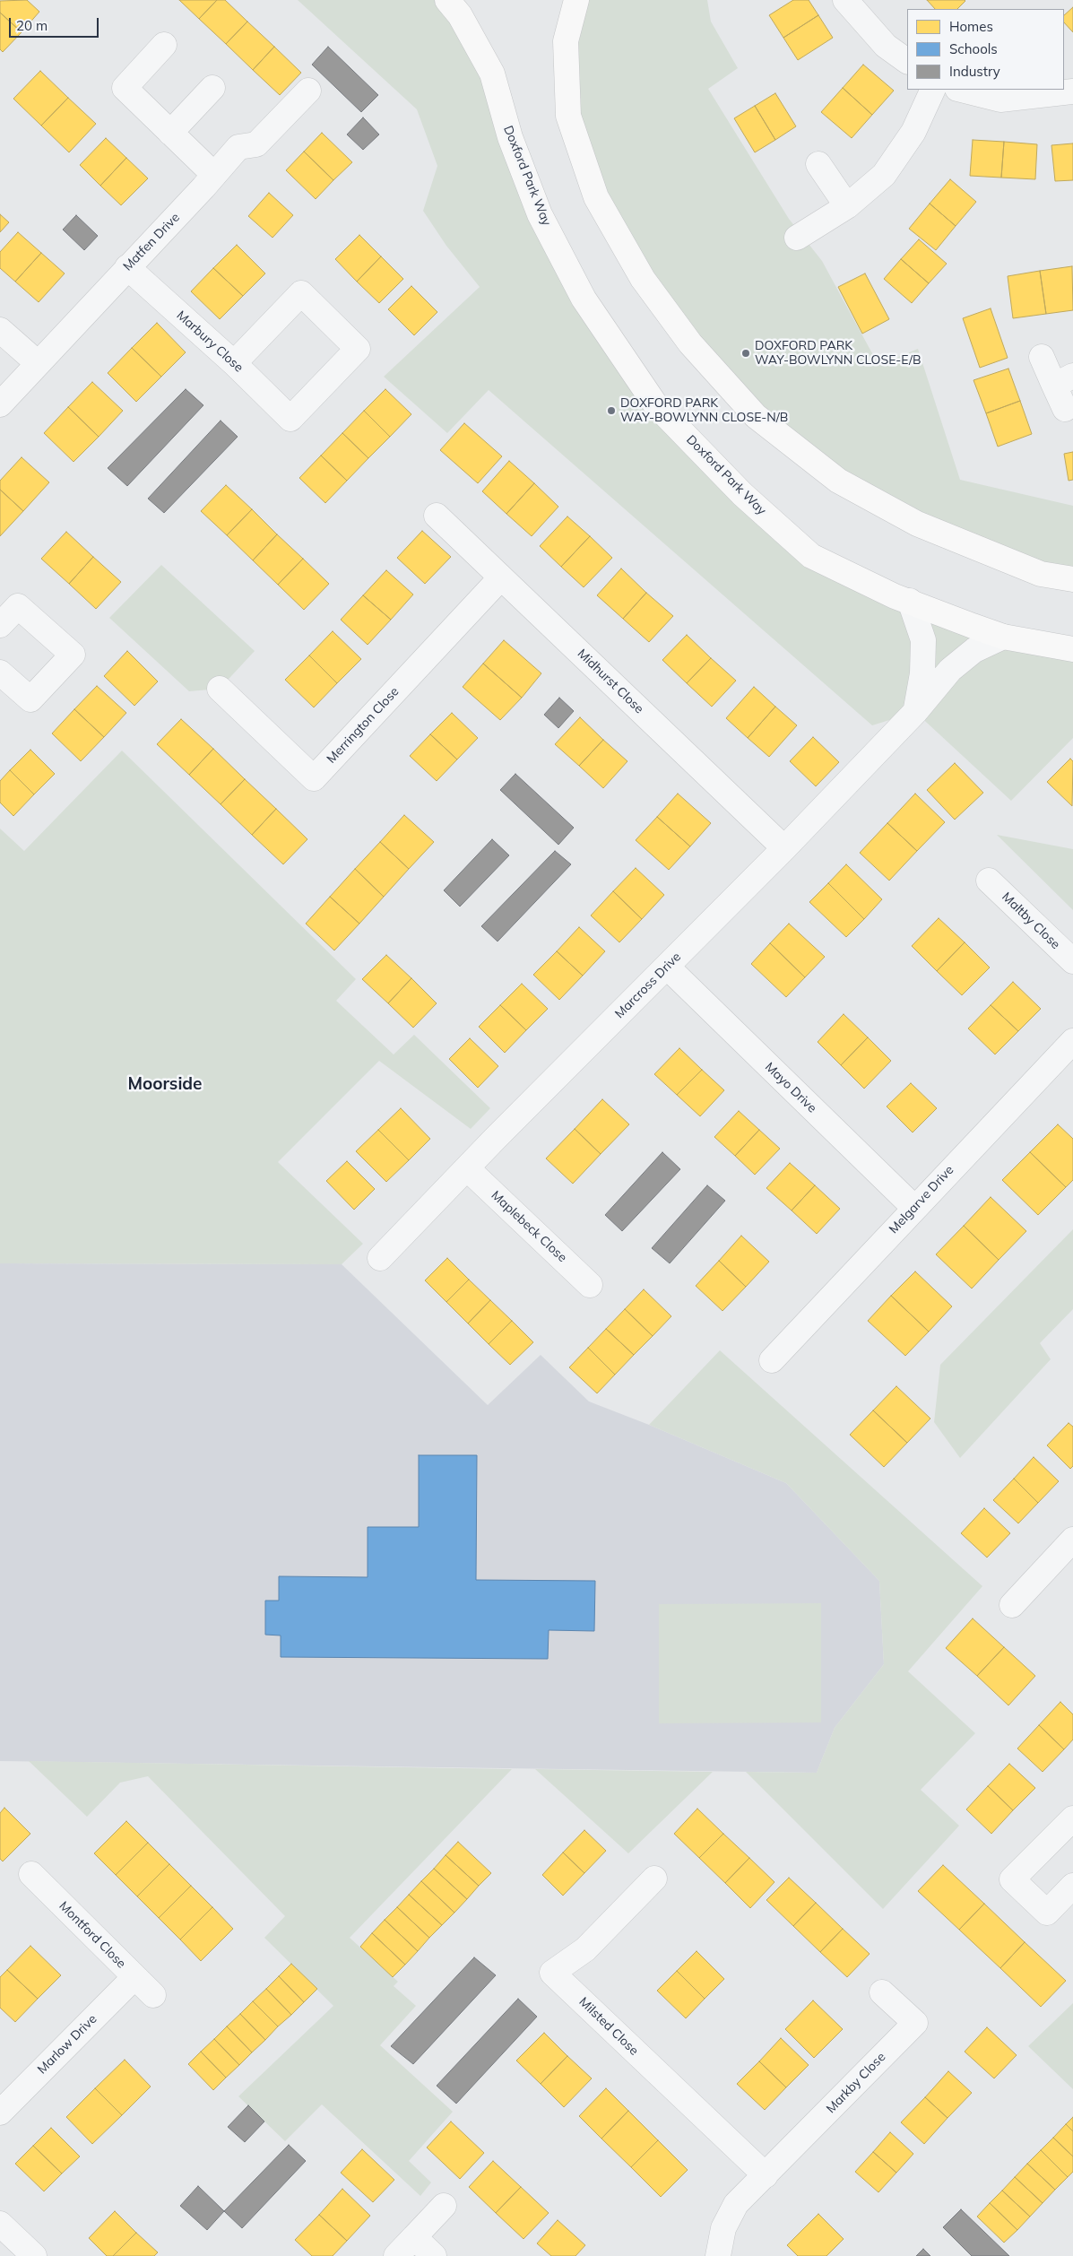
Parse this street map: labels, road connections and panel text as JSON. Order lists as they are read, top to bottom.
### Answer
{
  "streets": {
    "main road": ["Doxford Park Way"],
    "street": [
      "Matfen Drive",
      "Marbury Close",
      "Midhurst Close",
      "Merrington Close",
      "Maltby Close",
      "Marcross Drive",
      "Mayo Drive",
      "Melgarve Drive",
      "Maplebeck Close",
      "Montford Close",
      "Milsted Close",
      "Marlow Drive",
      "Markby Close"
    ]
  },
  "crossings": [
    ["Doxford Park Way", "Marcross Drive"],
    ["Matfen Drive", "Marbury Close"],
    ["Midhurst Close", "Merrington Close"],
    ["Midhurst Close", "Marcross Drive"],
    ["Marcross Drive", "Mayo Drive"],
    ["Marcross Drive", "Maplebeck Close"],
    ["Mayo Drive", "Melgarve Drive"],
    ["Montford Close", "Marlow Drive"],
    ["Milsted Close", "Markby Close"]
  ],
  "districts": ["Moorside"],
  "places": ["DOXFORD PARK WAY-BOWLYNN CLOSE-E/B", "DOXFORD PARK WAY-BOWLYNN CLOSE-N/B"],
  "legend": ["Homes", "Schools", "Industry"],
  "scale_bar": "20 m"
}
